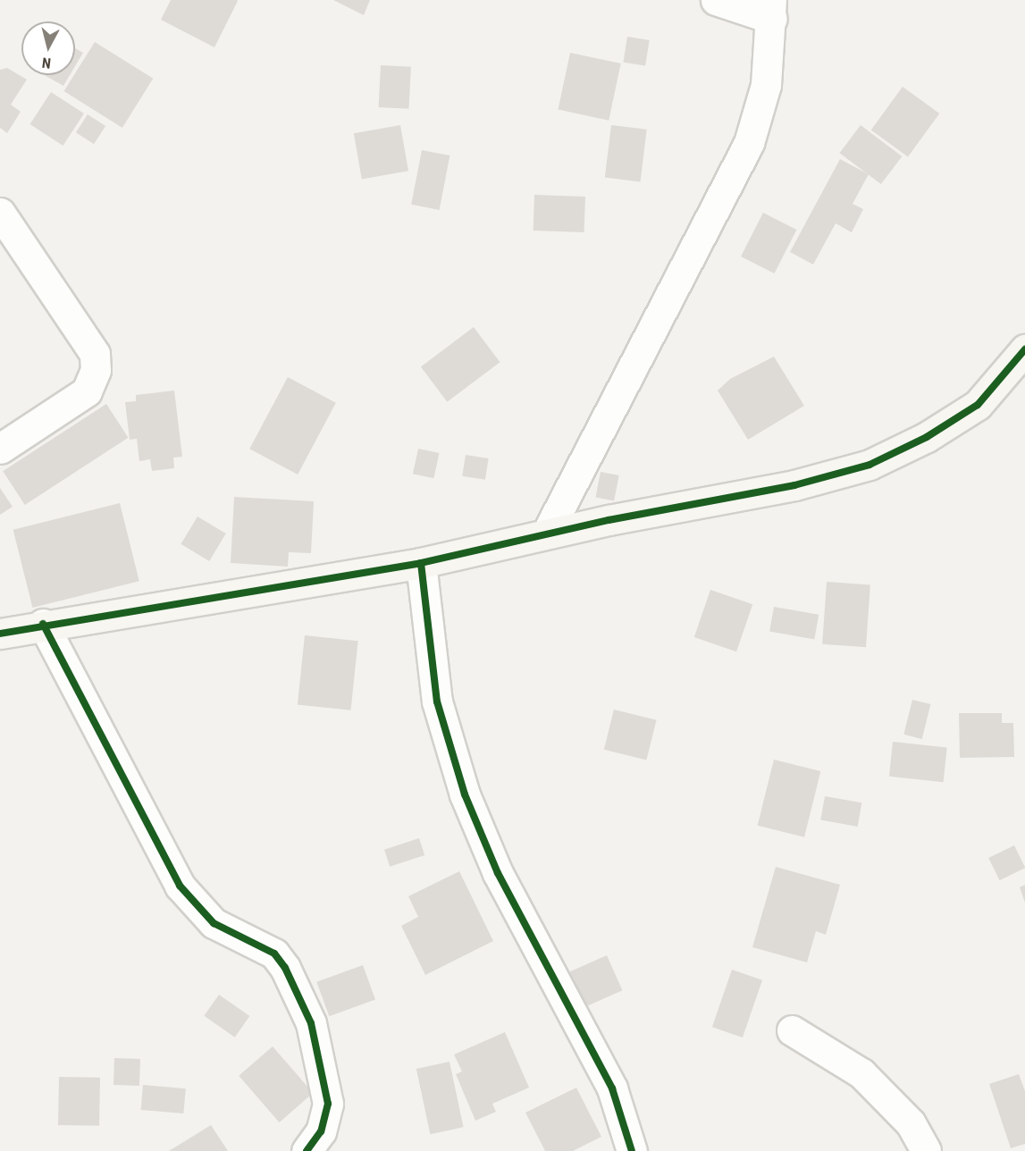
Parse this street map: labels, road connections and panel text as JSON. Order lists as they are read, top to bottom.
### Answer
{
  "north": "bottom"
}
